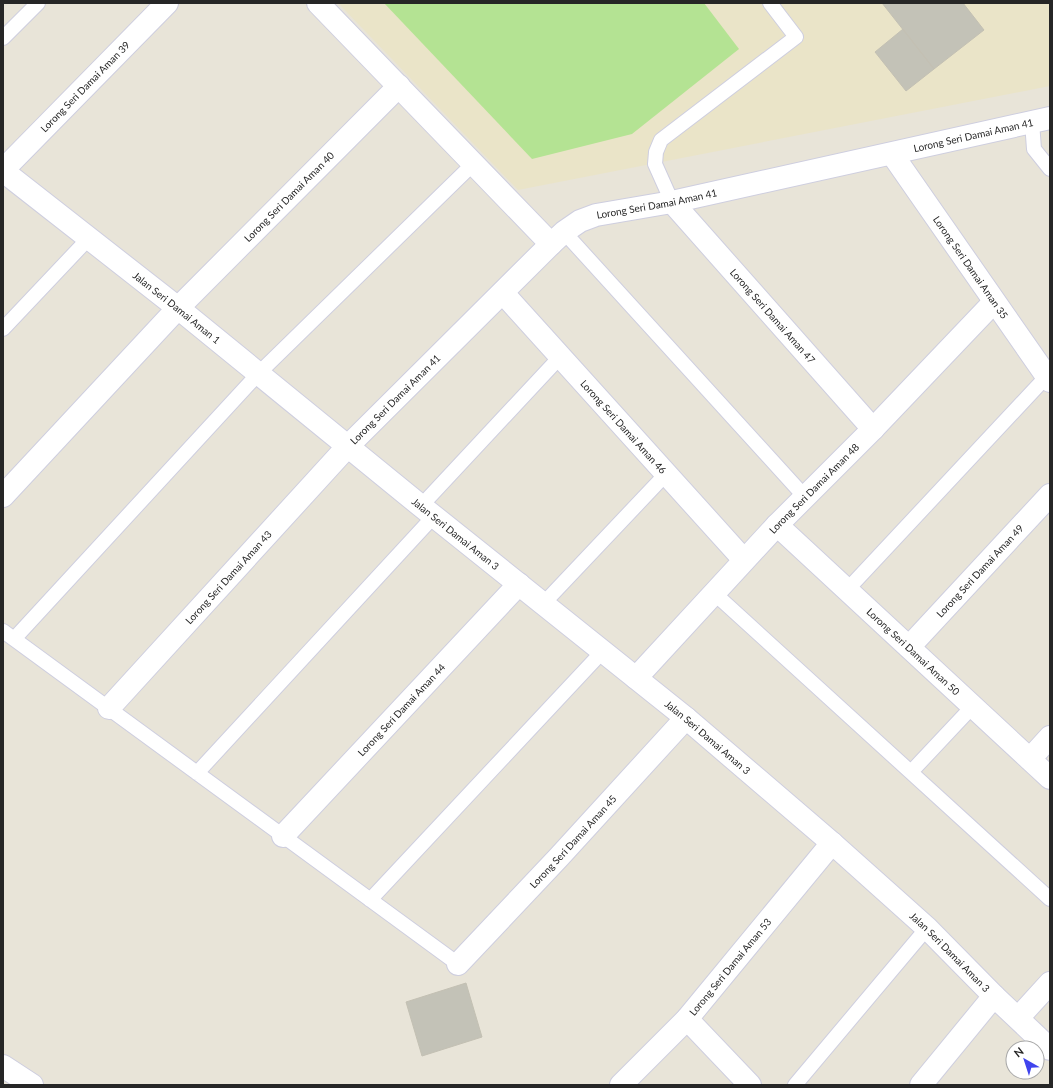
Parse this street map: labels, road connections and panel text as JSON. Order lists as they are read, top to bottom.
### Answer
{
  "streets": {
    "street": [
      "Lorong Seri Damai Aman 39",
      "Lorong Seri Damai Aman 41",
      "Lorong Seri Damai Aman 40",
      "Lorong Seri Damai Aman 35",
      "Jalan Seri Damai Aman 1",
      "Lorong Seri Damai Aman 47",
      "Lorong Seri Damai Aman 46",
      "Lorong Seri Damai Aman 48",
      "Jalan Seri Damai Aman 3",
      "Lorong Seri Damai Aman 49",
      "Lorong Seri Damai Aman 43",
      "Lorong Seri Damai Aman 50",
      "Lorong Seri Damai Aman 44",
      "Lorong Seri Damai Aman 45",
      "Lorong Seri Damai Aman 53"
    ]
  },
  "crossings": [
    ["Lorong Seri Damai Aman 39", "Jalan Seri Damai Aman 1"],
    ["Lorong Seri Damai Aman 41", "Lorong Seri Damai Aman 35"],
    ["Lorong Seri Damai Aman 41", "Jalan Seri Damai Aman 1"],
    ["Lorong Seri Damai Aman 41", "Lorong Seri Damai Aman 47"],
    ["Lorong Seri Damai Aman 41", "Lorong Seri Damai Aman 46"],
    ["Lorong Seri Damai Aman 41", "Jalan Seri Damai Aman 3"],
    ["Lorong Seri Damai Aman 41", "Lorong Seri Damai Aman 43"],
    ["Lorong Seri Damai Aman 40", "Jalan Seri Damai Aman 1"],
    ["Lorong Seri Damai Aman 35", "Lorong Seri Damai Aman 48"],
    ["Jalan Seri Damai Aman 1", "Jalan Seri Damai Aman 3"],
    ["Jalan Seri Damai Aman 1", "Lorong Seri Damai Aman 43"],
    ["Lorong Seri Damai Aman 47", "Lorong Seri Damai Aman 48"],
    ["Lorong Seri Damai Aman 46", "Lorong Seri Damai Aman 48"],
    ["Lorong Seri Damai Aman 48", "Jalan Seri Damai Aman 3"],
    ["Lorong Seri Damai Aman 48", "Lorong Seri Damai Aman 50"],
    ["Jalan Seri Damai Aman 3", "Lorong Seri Damai Aman 43"],
    ["Jalan Seri Damai Aman 3", "Lorong Seri Damai Aman 44"],
    ["Jalan Seri Damai Aman 3", "Lorong Seri Damai Aman 45"],
    ["Jalan Seri Damai Aman 3", "Lorong Seri Damai Aman 53"],
    ["Lorong Seri Damai Aman 49", "Lorong Seri Damai Aman 50"]
  ],
  "north": "top left"
}
